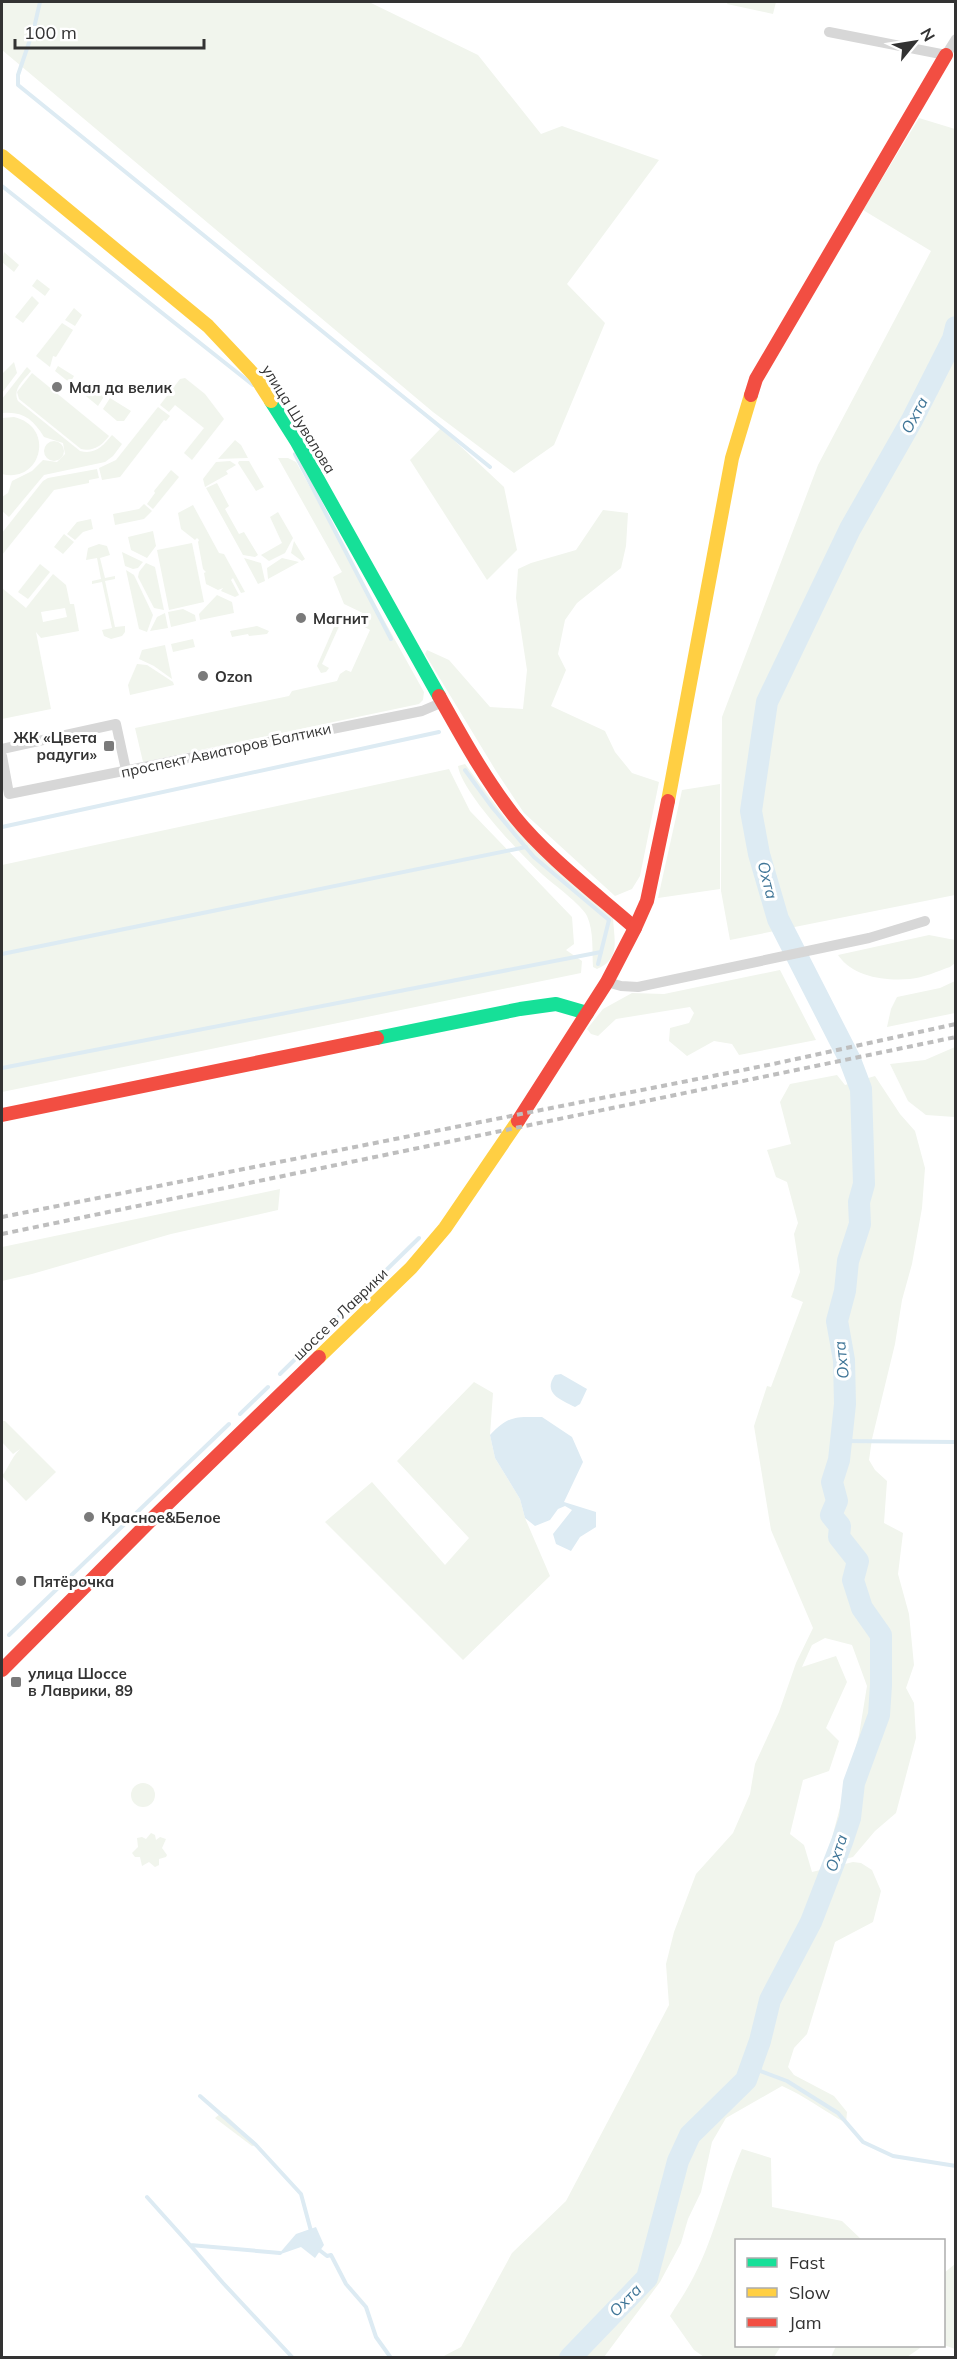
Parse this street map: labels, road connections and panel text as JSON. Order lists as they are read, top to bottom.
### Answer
{
  "streets": {
    "street": ["улица Шувалова", "проспект Авиаторов Балтики", "шоссе в Лаврики"]
  },
  "crossings": [
    ["улица Шувалова", "проспект Авиаторов Балтики"],
    ["улица Шувалова", "шоссе в Лаврики"]
  ],
  "water": ["Охта"],
  "places": {
    "other": [
      "Мал да велик",
      "Магнит",
      "Ozon",
      "Красное&Белое",
      "Пятёрочка"
    ],
    "transit": ["ЖК «Цвета радуги»", "улица Шоссе в Лаврики, 89"]
  },
  "legend": ["Fast", "Slow", "Jam"],
  "scale_bar": "100 m",
  "north": "top right"
}
